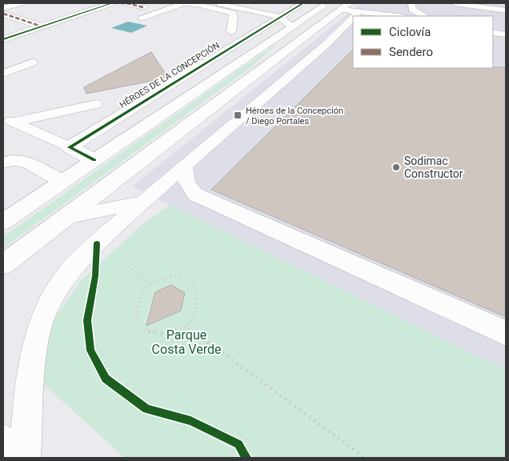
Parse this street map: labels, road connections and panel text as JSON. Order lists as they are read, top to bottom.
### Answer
{
  "streets": {
    "main road": ["HÉROES DE LA CONCEPCIÓN"]
  },
  "parks": ["Parque Costa Verde"],
  "places": {
    "transit": ["Héroes de la Concepción / Diego Portales"],
    "other": ["Sodimac Constructor"]
  },
  "legend": ["Ciclovía", "Sendero"]
}
